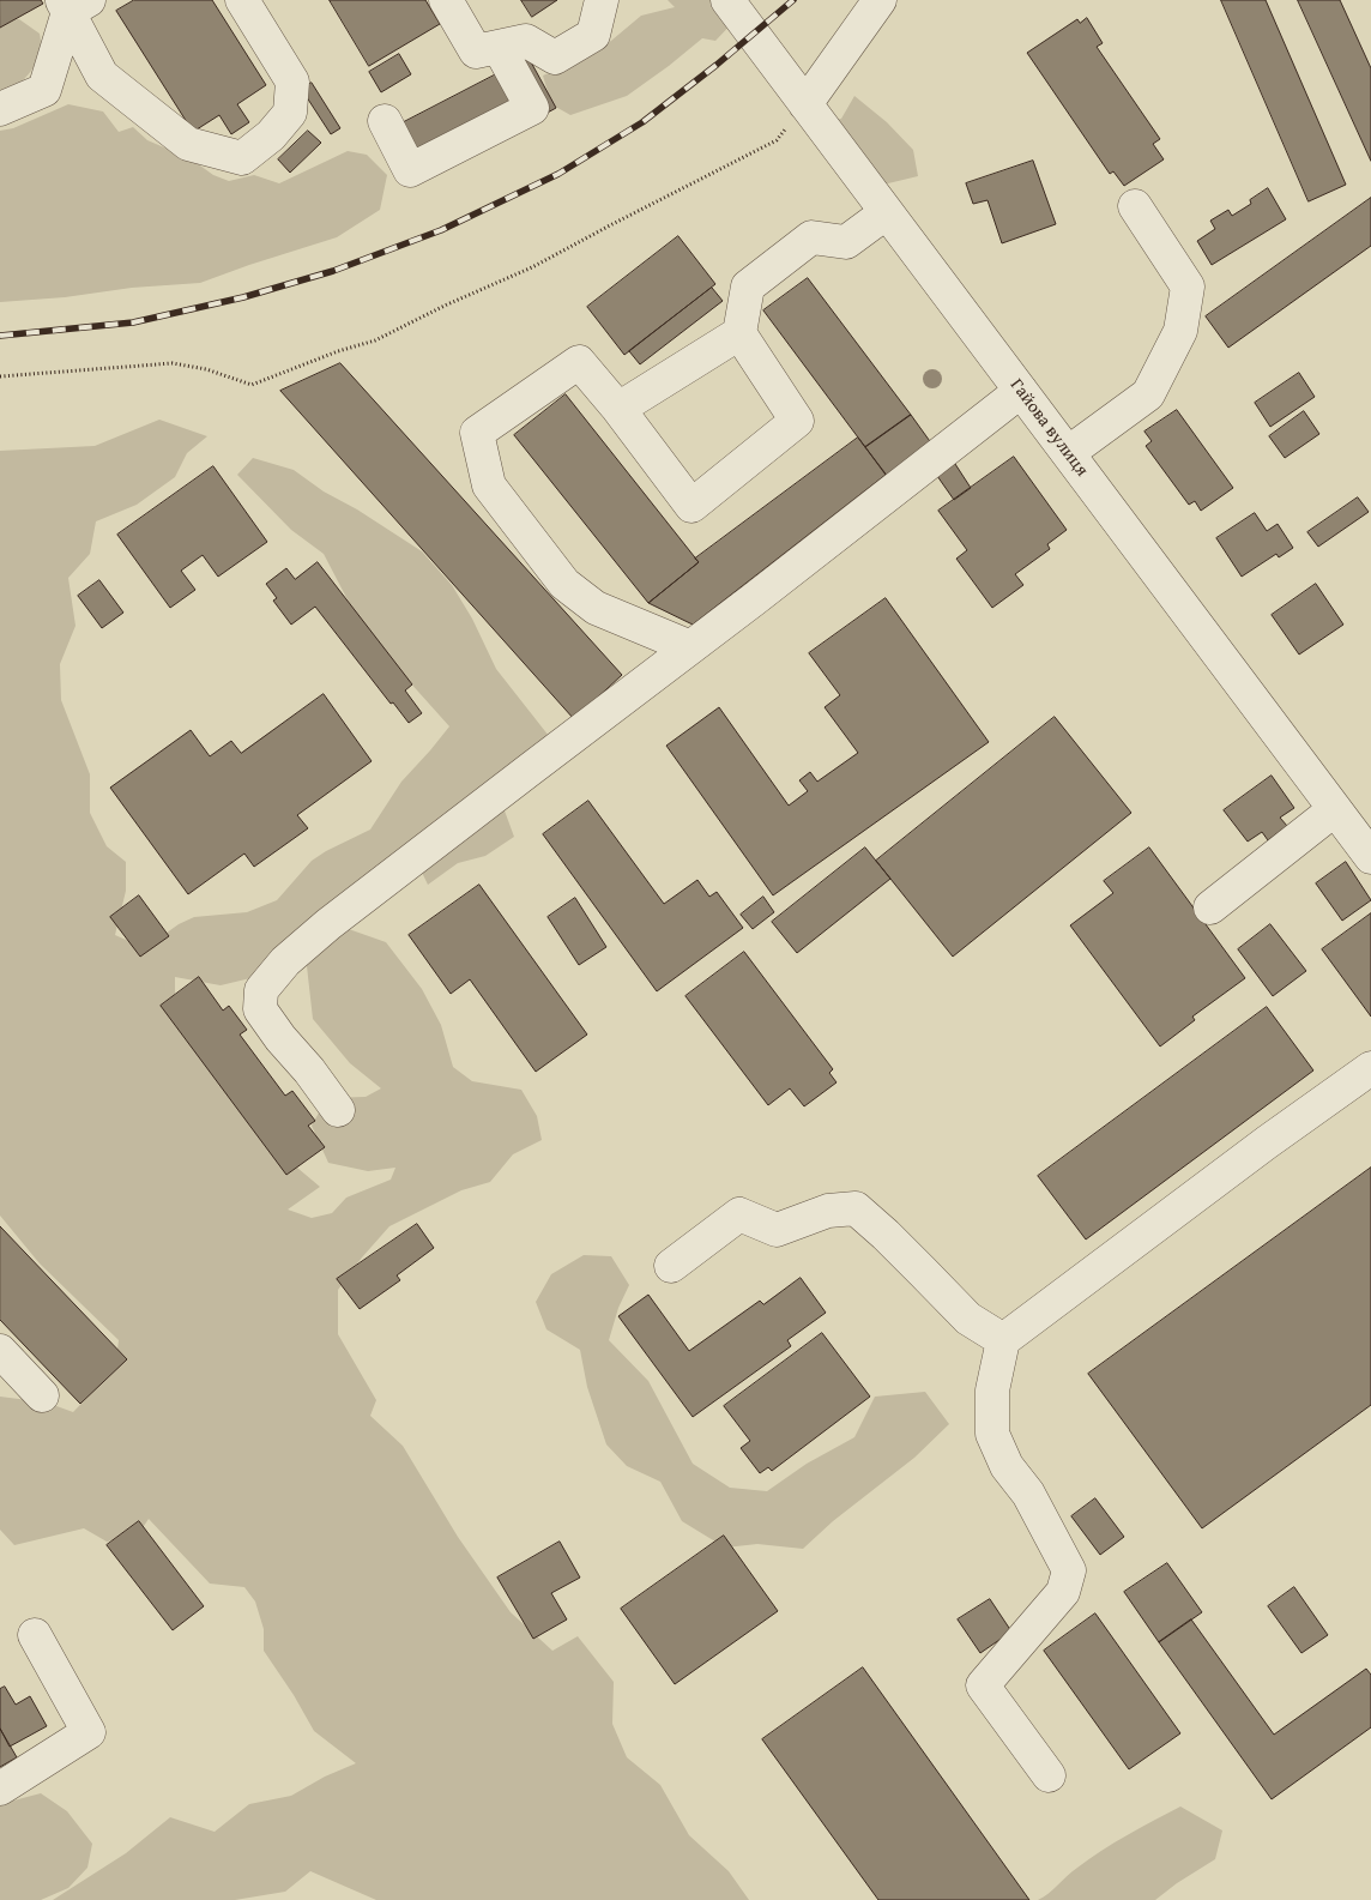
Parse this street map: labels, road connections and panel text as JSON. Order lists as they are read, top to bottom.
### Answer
{
  "streets": {
    "street": ["Гайова вулиця"]
  }
}
